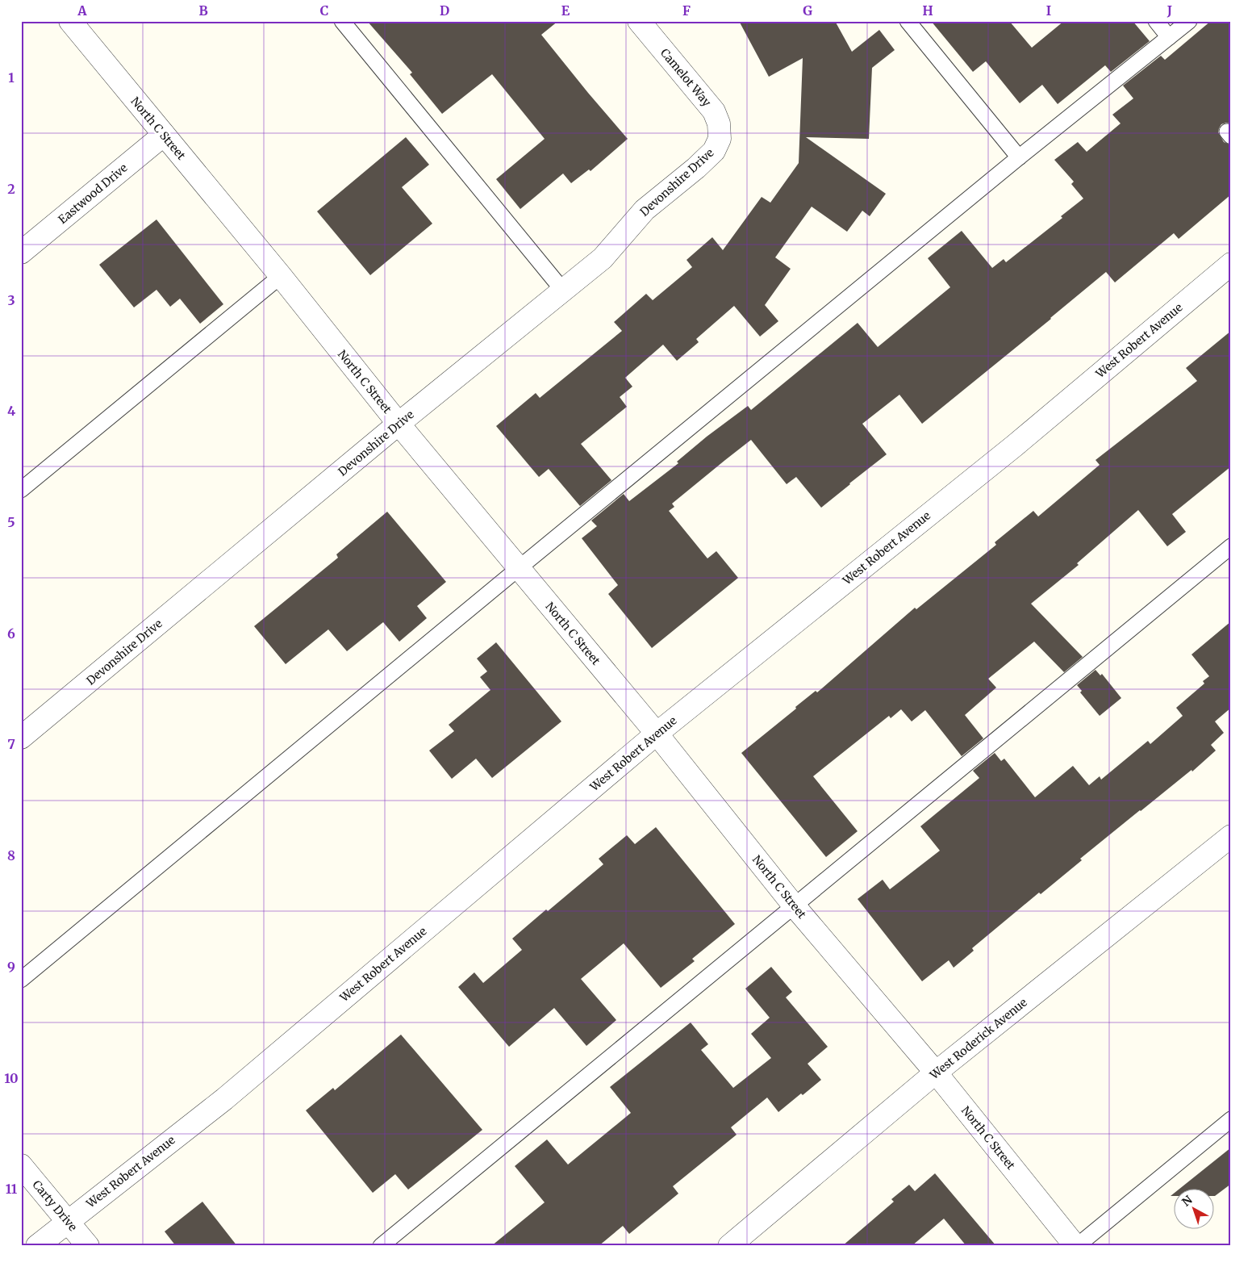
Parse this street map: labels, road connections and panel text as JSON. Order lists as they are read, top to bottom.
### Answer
{
  "streets": {
    "street": [
      "Camelot Way",
      "North C Street",
      "Devonshire Drive",
      "Eastwood Drive",
      "West Robert Avenue",
      "West Roderick Avenue",
      "Carty Drive"
    ]
  },
  "crossings": [
    ["Camelot Way", "Devonshire Drive"],
    ["North C Street", "Devonshire Drive"],
    ["North C Street", "Eastwood Drive"],
    ["North C Street", "West Robert Avenue"],
    ["North C Street", "West Roderick Avenue"],
    ["West Robert Avenue", "Carty Drive"]
  ],
  "north": "top left",
  "grid": {
    "columns": [
      "A",
      "B",
      "C",
      "D",
      "E",
      "F",
      "G",
      "H",
      "I",
      "J"
    ],
    "rows": [
      "1",
      "2",
      "3",
      "4",
      "5",
      "6",
      "7",
      "8",
      "9",
      "10",
      "11"
    ]
  }
}
